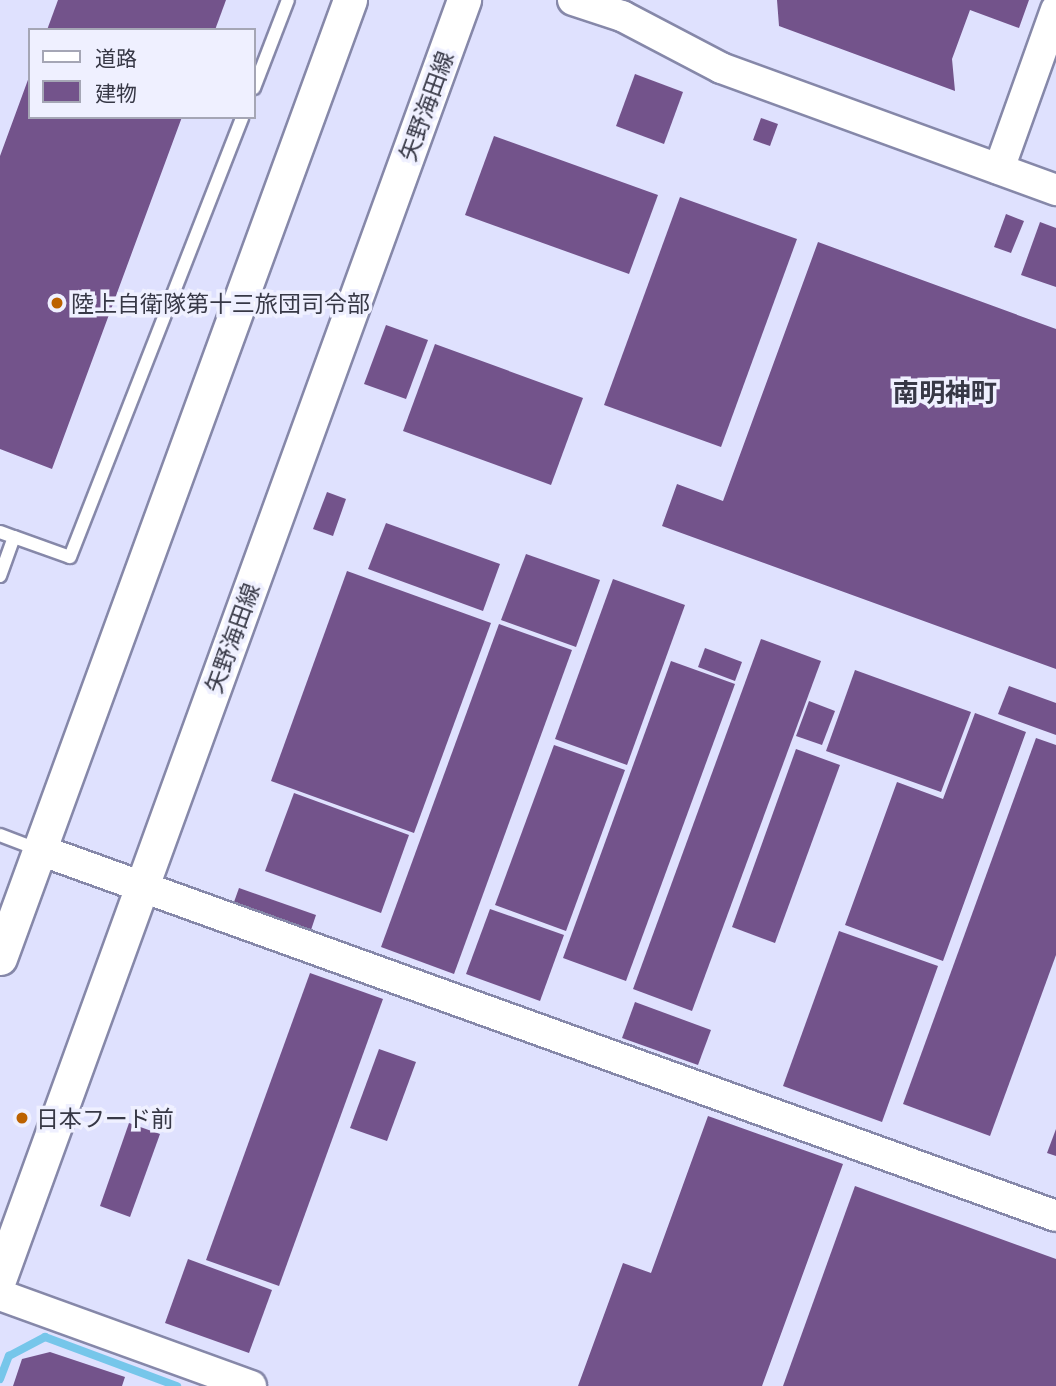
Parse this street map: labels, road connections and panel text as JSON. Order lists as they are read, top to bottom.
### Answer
{
  "streets": {
    "main road": ["矢野海田線"]
  },
  "districts": ["南明神町"],
  "places": ["陸上自衛隊第十三旅団司令部", "日本フード前"],
  "legend": ["道路", "建物"]
}
